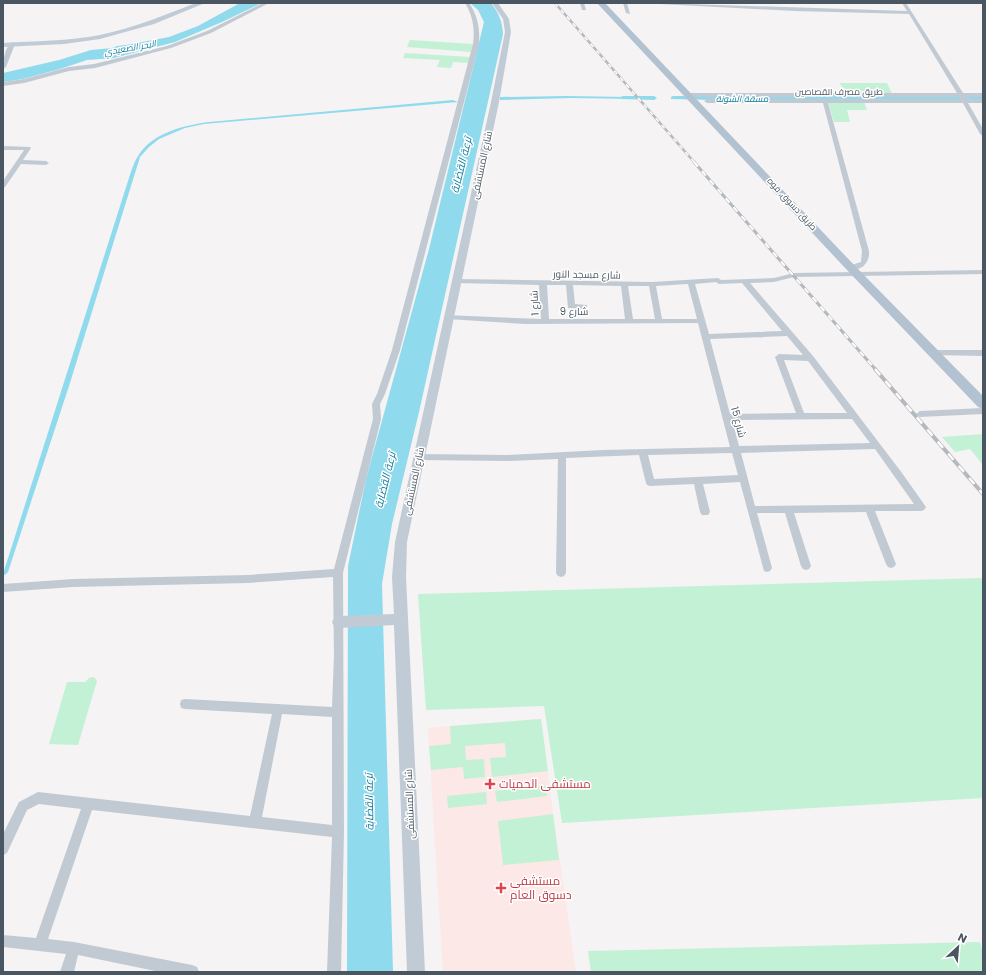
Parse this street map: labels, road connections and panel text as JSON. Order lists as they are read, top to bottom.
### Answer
{
  "streets": {
    "main road": ["شارع المستشفى", "طريق دسوق, فوه"],
    "street": [
      "طريق مصرف القصاصين",
      "شارع مسجد النور",
      "شارع 1",
      "شارع 9",
      "شارع 15"
    ]
  },
  "crossings": [
    ["طريق مصرف القصاصين", "طريق دسوق, فوه"],
    ["شارع المستشفى", "شارع مسجد النور"],
    ["شارع المستشفى", "شارع 9"],
    ["طريق دسوق, فوه", "شارع مسجد النور"],
    ["شارع مسجد النور", "شارع 1"],
    ["شارع مسجد النور", "شارع 15"],
    ["شارع 1", "شارع 9"],
    ["شارع 9", "شارع 15"]
  ],
  "water": ["البحر الصعيدي", "مسقة الشونة", "ترعة القضابة"],
  "places": {
    "health": ["مستشفى الحميات", "مستشفى دسوق العام"]
  },
  "north": "top right"
}
